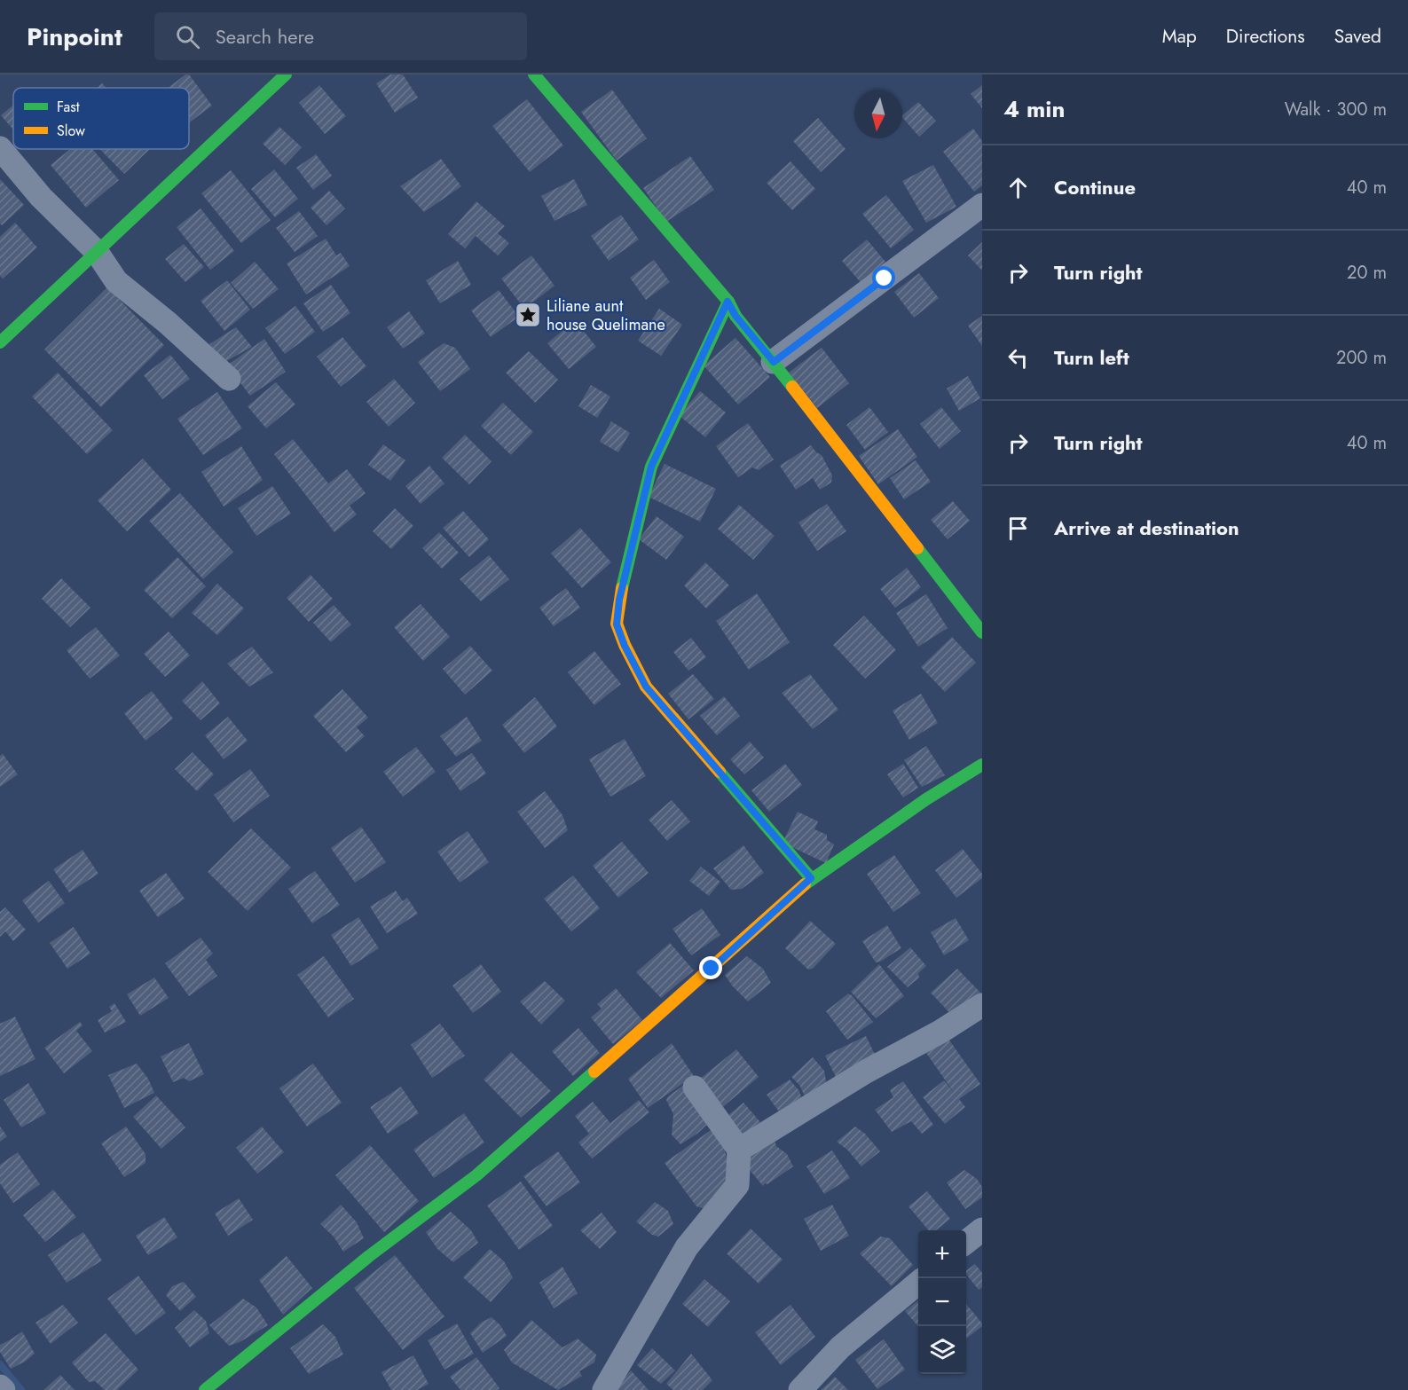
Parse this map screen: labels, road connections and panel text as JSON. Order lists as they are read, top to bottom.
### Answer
{
  "places": {
    "place": ["Liliane aunt house Quelimane"]
  },
  "legend": ["Fast", "Slow"],
  "north": "bottom",
  "page": {
    "header": "Pinpoint",
    "search": "Search here",
    "nav": ["Map", "Directions", "Saved"],
    "heading": ["4 min", "Walk · 300 m"],
    "list": [
      ["Continue", "40 m"],
      ["Turn right", "20 m"],
      ["Turn left", "200 m"],
      ["Turn right", "40 m"],
      "Arrive at destination"
    ],
    "map_buttons": ["+", "−"]
  }
}
